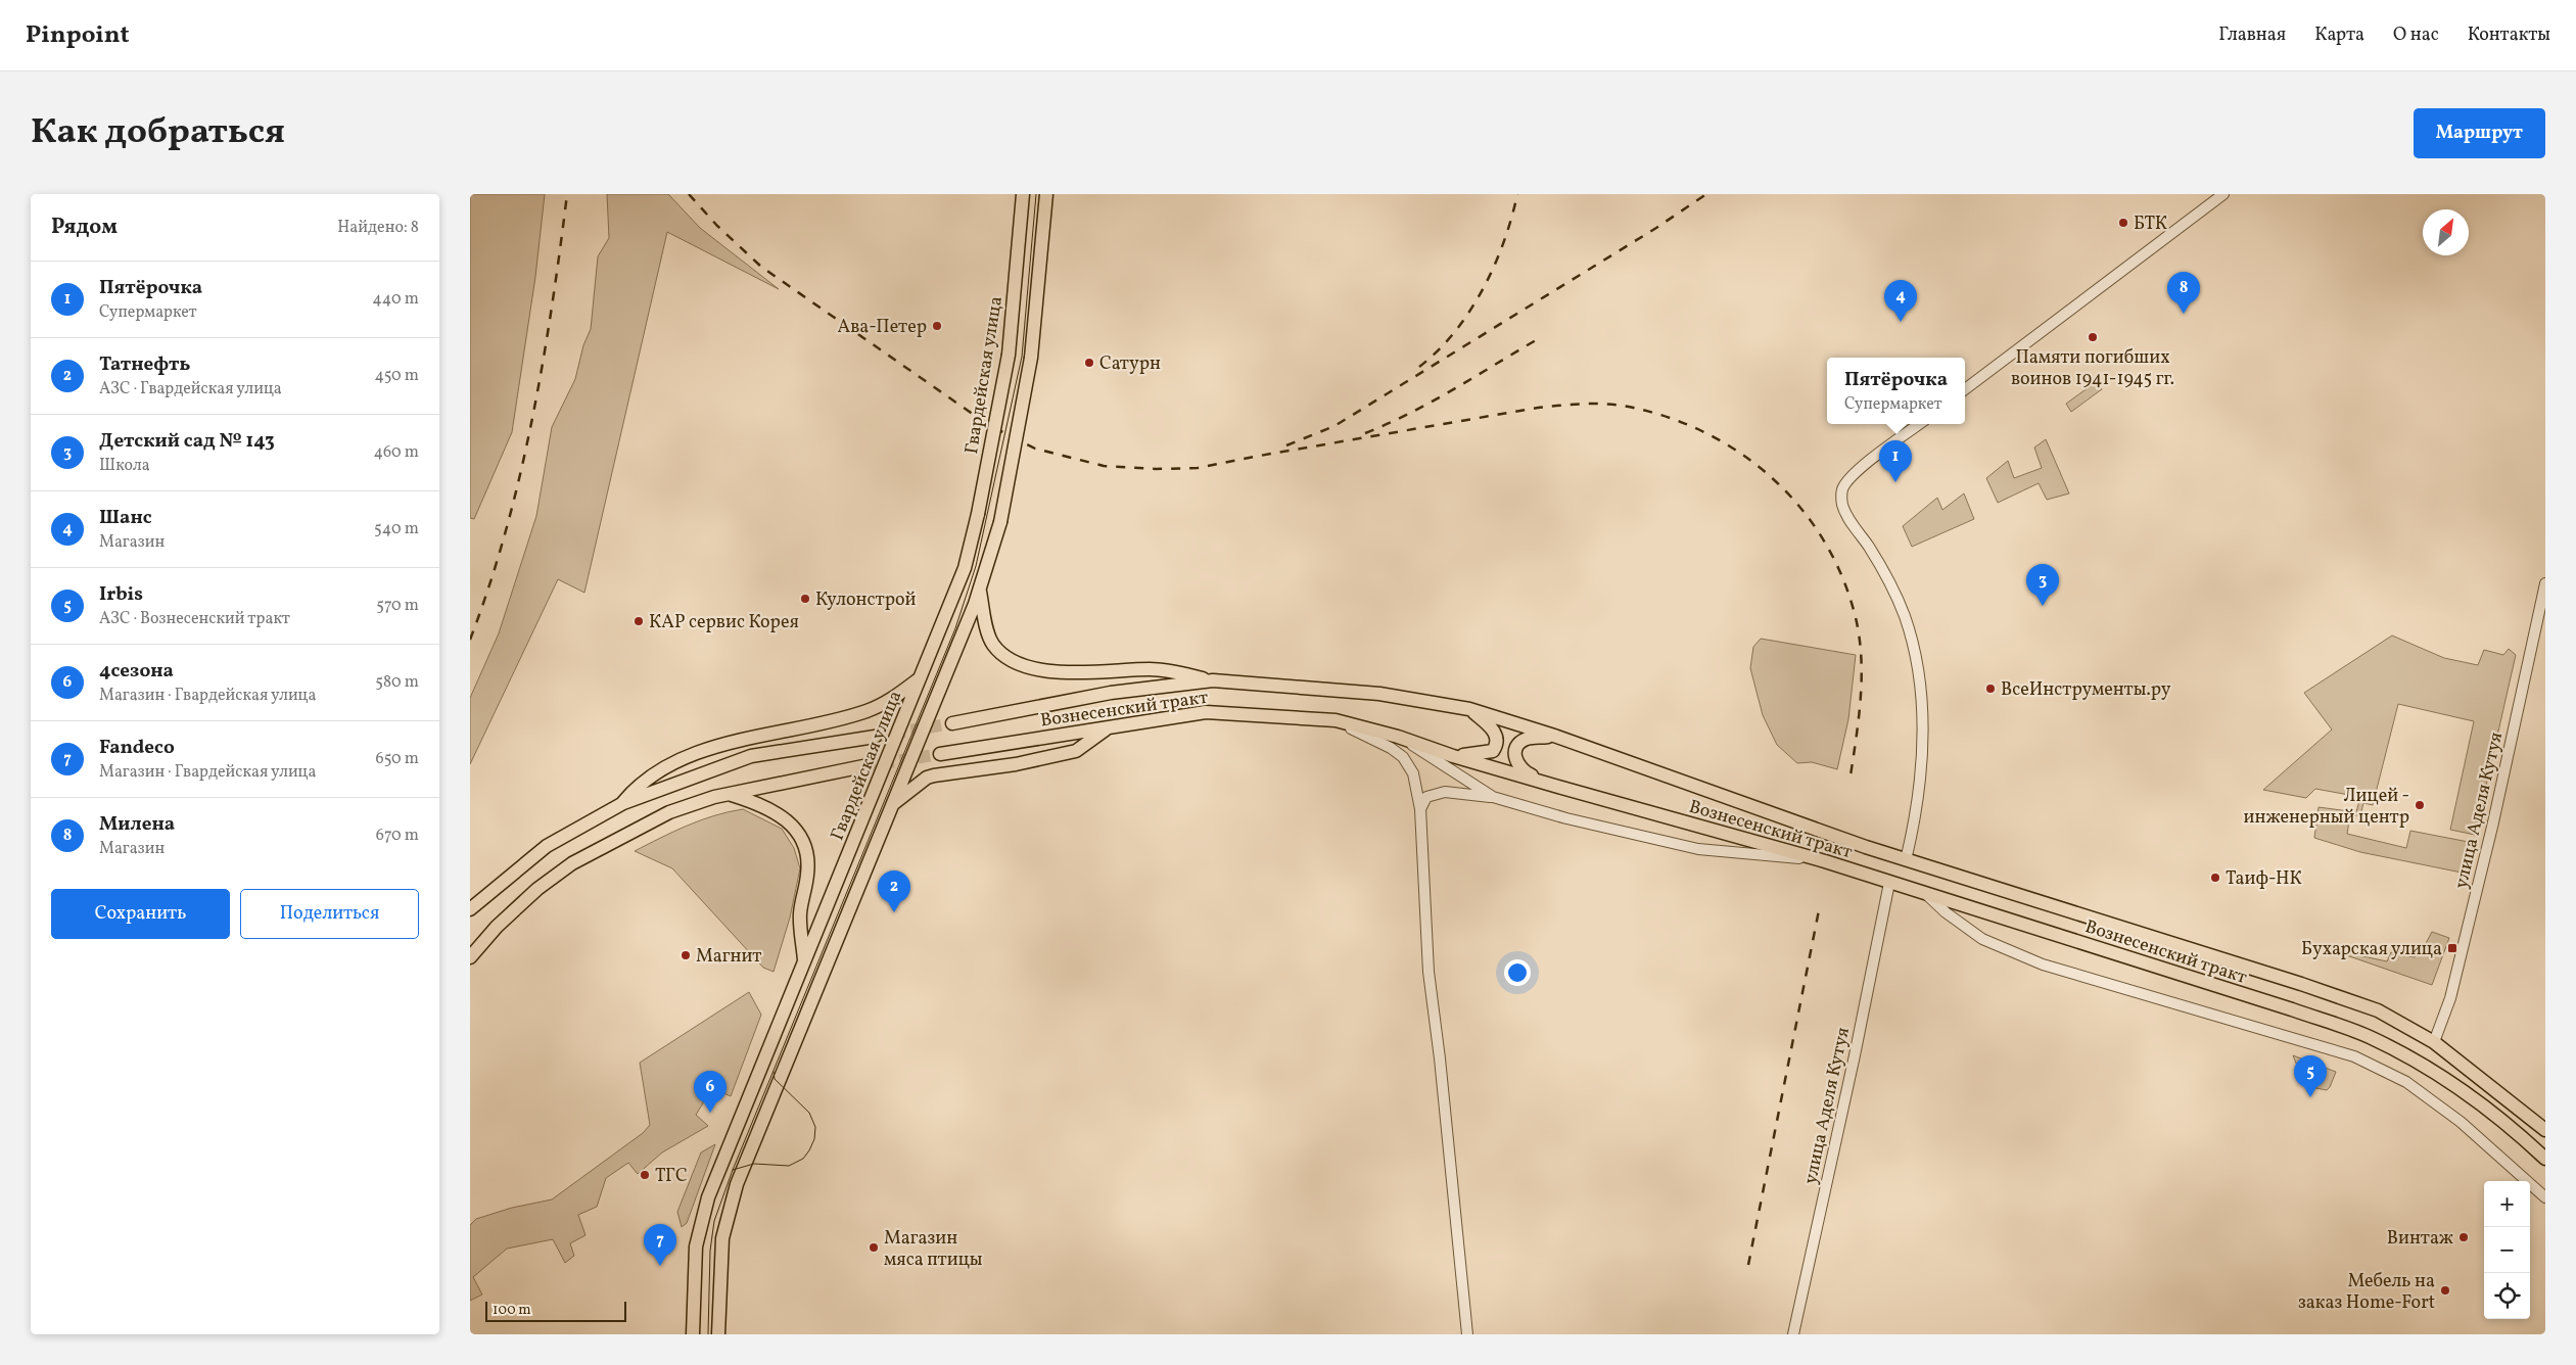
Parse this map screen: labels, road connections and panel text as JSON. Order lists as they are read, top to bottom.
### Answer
{
  "streets": {
    "main road": ["Гвардейская улица", "Вознесенский тракт"],
    "street": ["улица Аделя Кутуя"]
  },
  "crossings": [
    ["Вознесенский тракт", "улица Аделя Кутуя"]
  ],
  "places": {
    "other": [
      "БТК",
      "Ава-Петер",
      "Памяти погибших воинов 1941-1945 гг.",
      "Сатурн",
      "Кулонстрой",
      "КАР сервис Корея",
      "ВсеИнструменты.ру",
      "Лицей - инженерный центр",
      "Таиф-НК",
      "Магнит",
      "ТГС",
      "Винтаж",
      "Магазин мяса птицы",
      "Мебель на заказ Home-Fort"
    ],
    "transit": ["Бухарская улица"]
  },
  "scale_bar": "100 m",
  "north": "top right",
  "page": {
    "header": "Pinpoint",
    "nav": [
      "Главная",
      "Карта",
      "О нас",
      "Контакты"
    ],
    "title": "Как добраться",
    "buttons": [
      "Маршрут",
      ["Сохранить", "Поделиться"]
    ],
    "heading": ["Рядом", "Найдено: 8"],
    "list": [
      {
        "mark": "1",
        "name": "Пятёрочка",
        "note": "Супермаркет",
        "value": "440 m"
      },
      {
        "mark": "2",
        "name": "Татнефть",
        "note": "АЗС · Гвардейская улица",
        "value": "450 m"
      },
      {
        "mark": "3",
        "name": "Детский сад № 143",
        "note": "Школа",
        "value": "460 m"
      },
      {
        "mark": "4",
        "name": "Шанс",
        "note": "Магазин",
        "value": "540 m"
      },
      {
        "mark": "5",
        "name": "Irbis",
        "note": "АЗС · Вознесенский тракт",
        "value": "570 m"
      },
      {
        "mark": "6",
        "name": "4сезона",
        "note": "Магазин · Гвардейская улица",
        "value": "580 m"
      },
      {
        "mark": "7",
        "name": "Fandeco",
        "note": "Магазин · Гвардейская улица",
        "value": "650 m"
      },
      {
        "mark": "8",
        "name": "Милена",
        "note": "Магазин",
        "value": "670 m"
      }
    ],
    "pins": [
      "8",
      "4",
      "1",
      "3",
      "2",
      "5",
      "6",
      "7"
    ],
    "popup": ["Пятёрочка", "Супермаркет"],
    "map_buttons": ["+", "−"],
    "scale": "100 m"
  }
}
